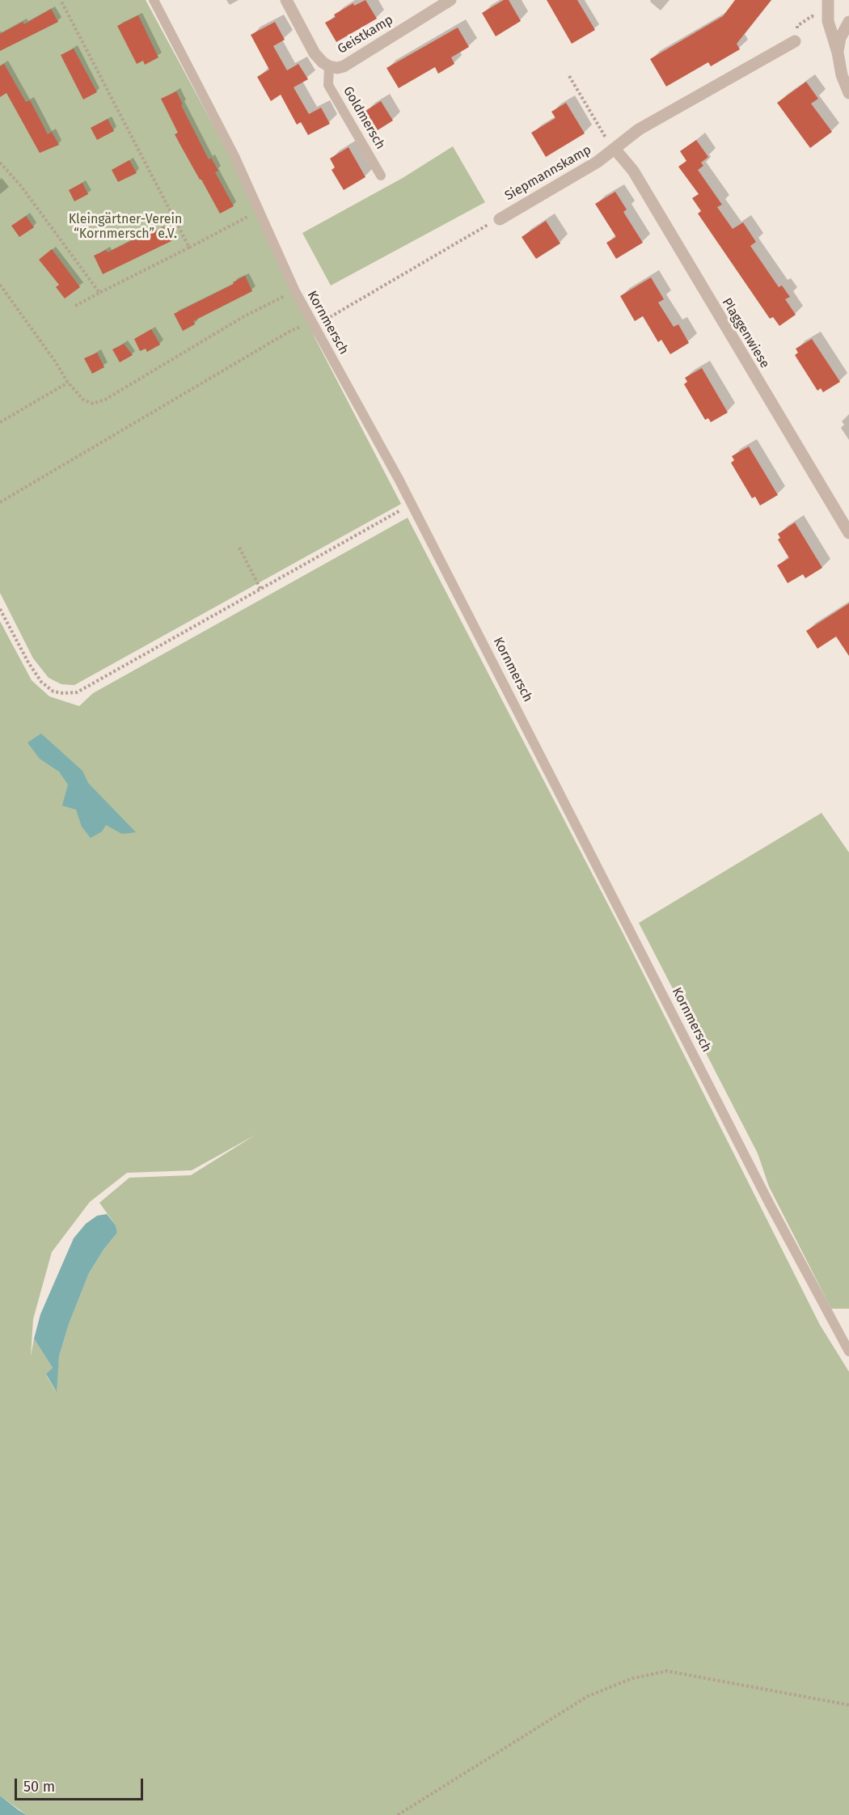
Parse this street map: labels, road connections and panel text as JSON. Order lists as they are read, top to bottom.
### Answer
{
  "streets": {
    "street": ["Geistkamp", "Siepmannskamp", "Plaggenwiese"],
    "lane": ["Goldmersch", "Kornmersch"]
  },
  "crossings": [
    ["Geistkamp", "Goldmersch"],
    ["Siepmannskamp", "Kornmersch"],
    ["Siepmannskamp", "Plaggenwiese"]
  ],
  "parks": ["Kleingärtner-Verein “Kornmersch” e.V."],
  "scale_bar": "50 m"
}
